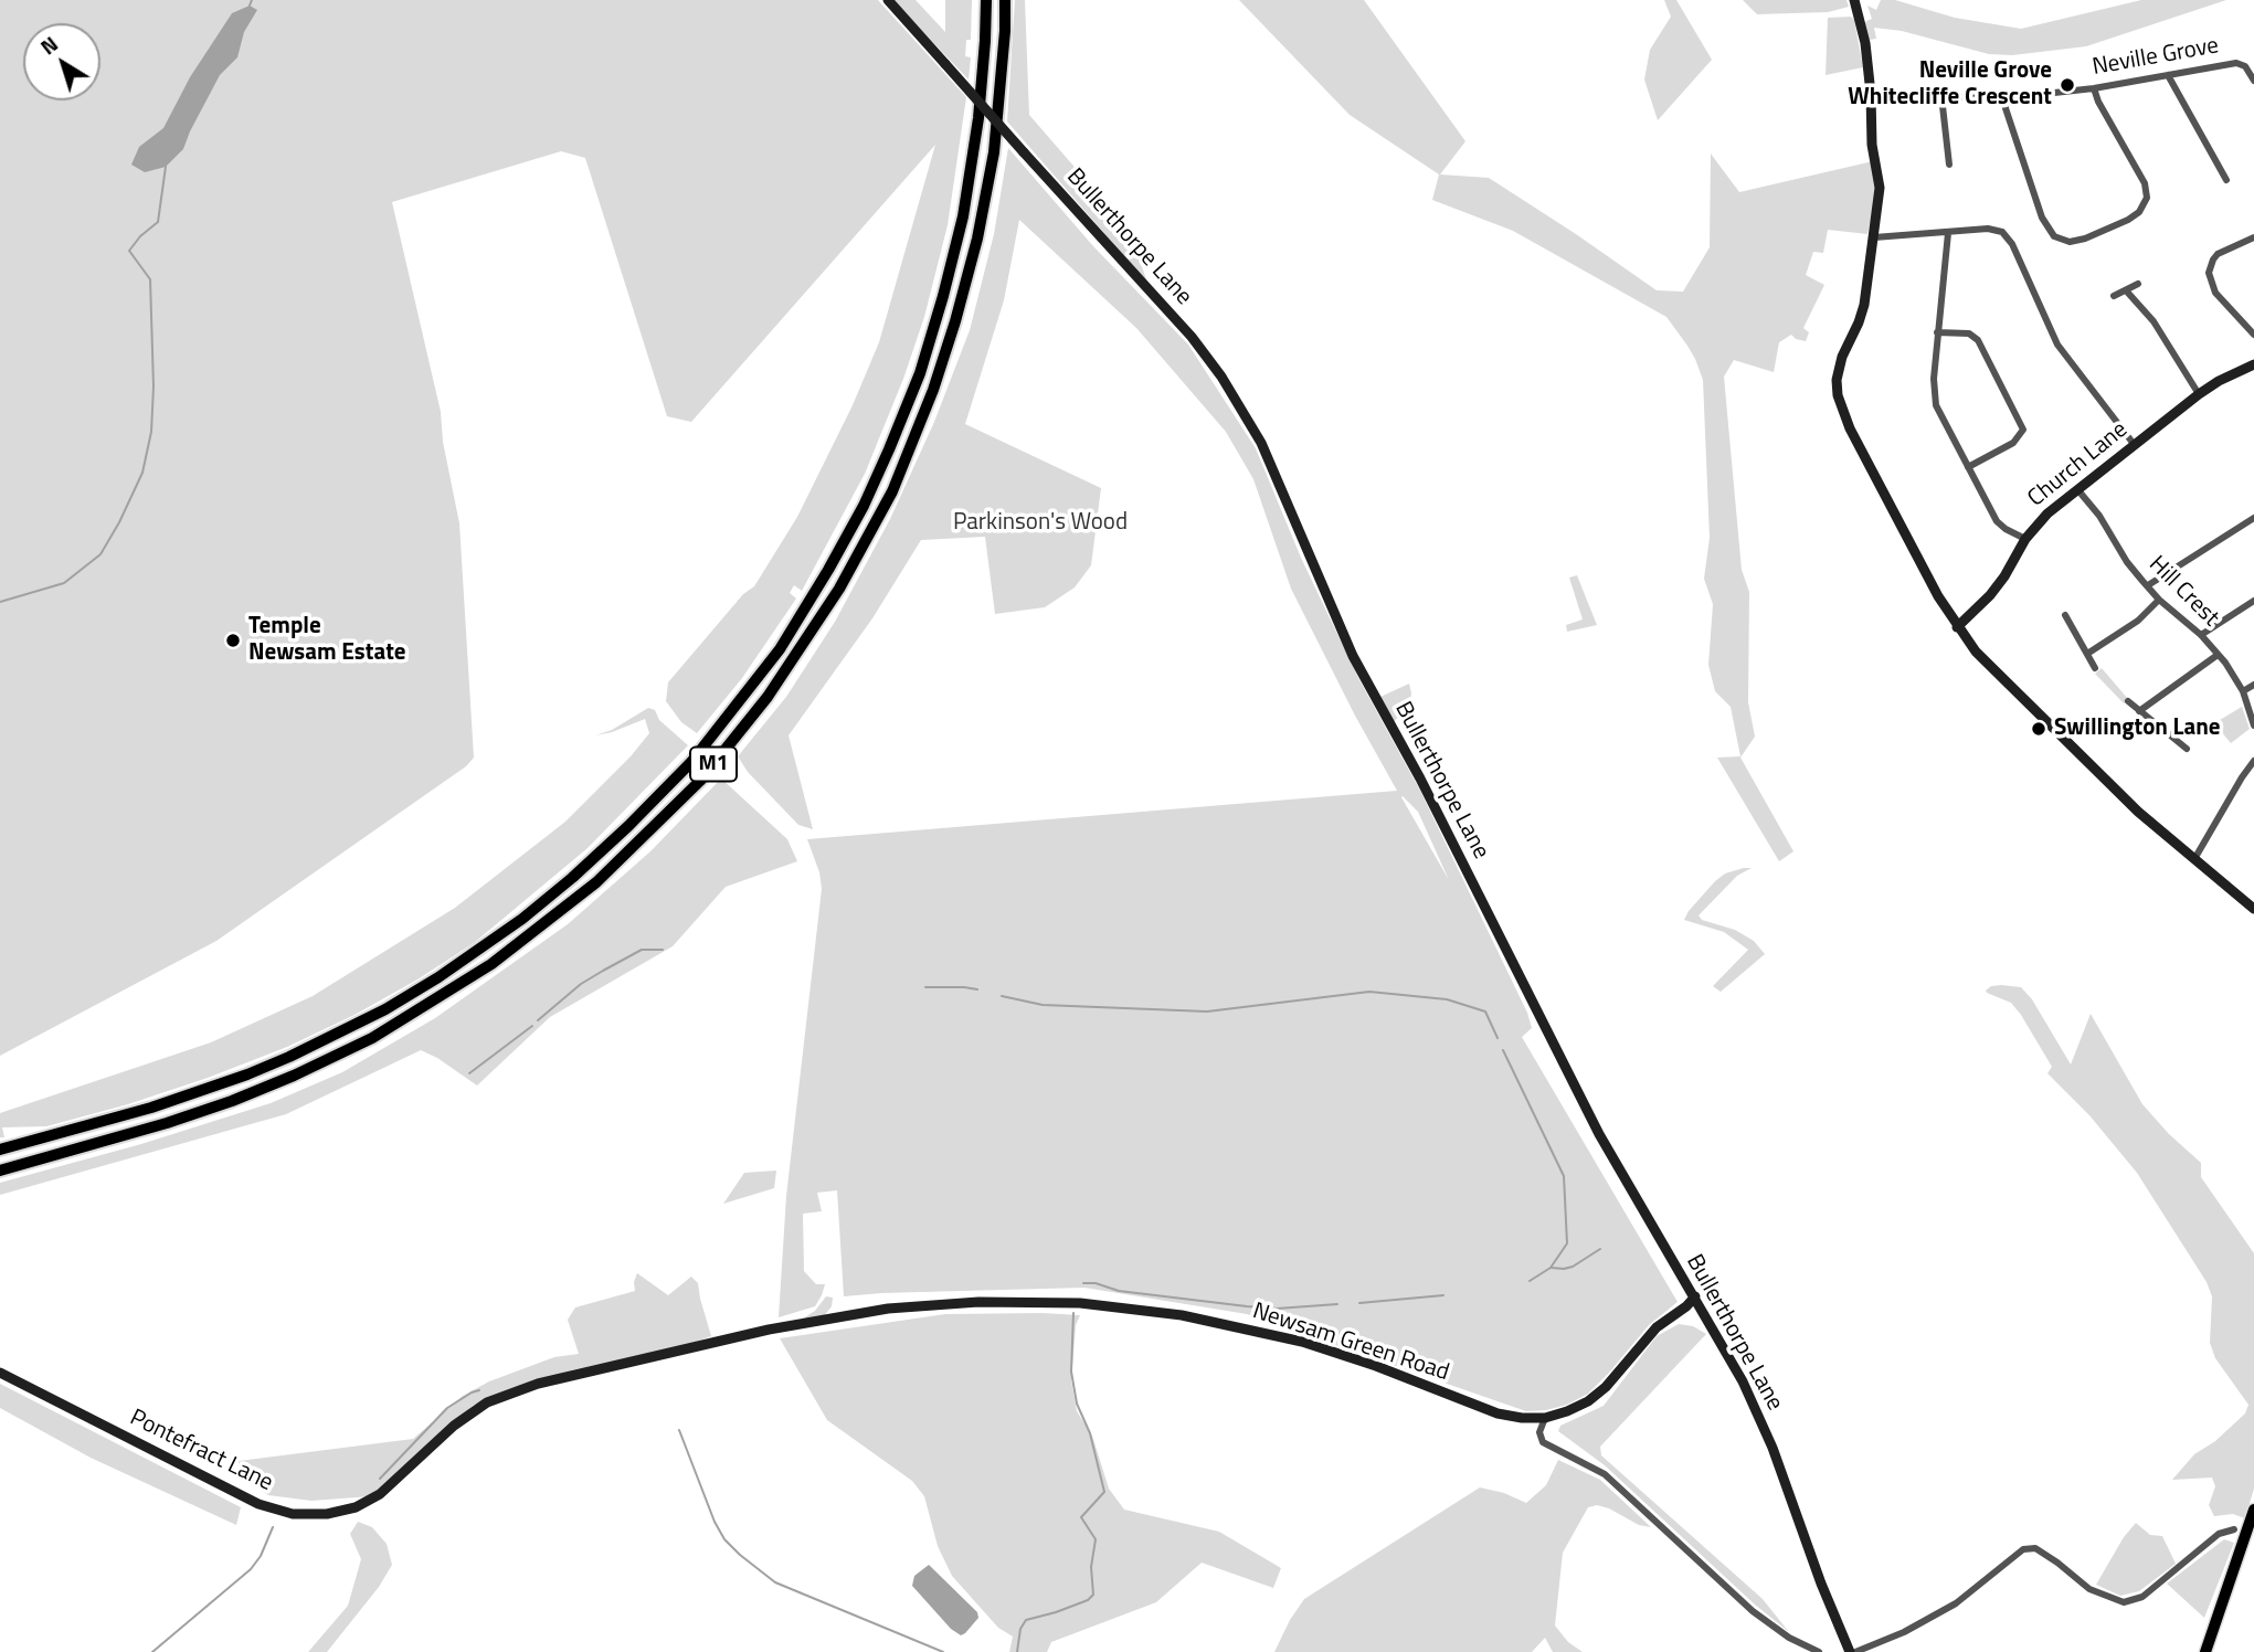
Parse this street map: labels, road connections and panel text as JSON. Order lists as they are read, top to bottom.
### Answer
{
  "streets": {
    "highway": ["M1"],
    "street": [
      "Neville Grove",
      "Bullerthorpe Lane",
      "Church Lane",
      "Hill Crest",
      "Newsam Green Road",
      "Pontefract Lane"
    ]
  },
  "crossings": [
    ["Church Lane", "Hill Crest"],
    ["Newsam Green Road", "Pontefract Lane"]
  ],
  "parks": ["Parkinson's Wood"],
  "places": ["Neville Grove Whitecliffe Crescent", "Temple Newsam Estate", "Swillington Lane"],
  "north": "top left"
}
